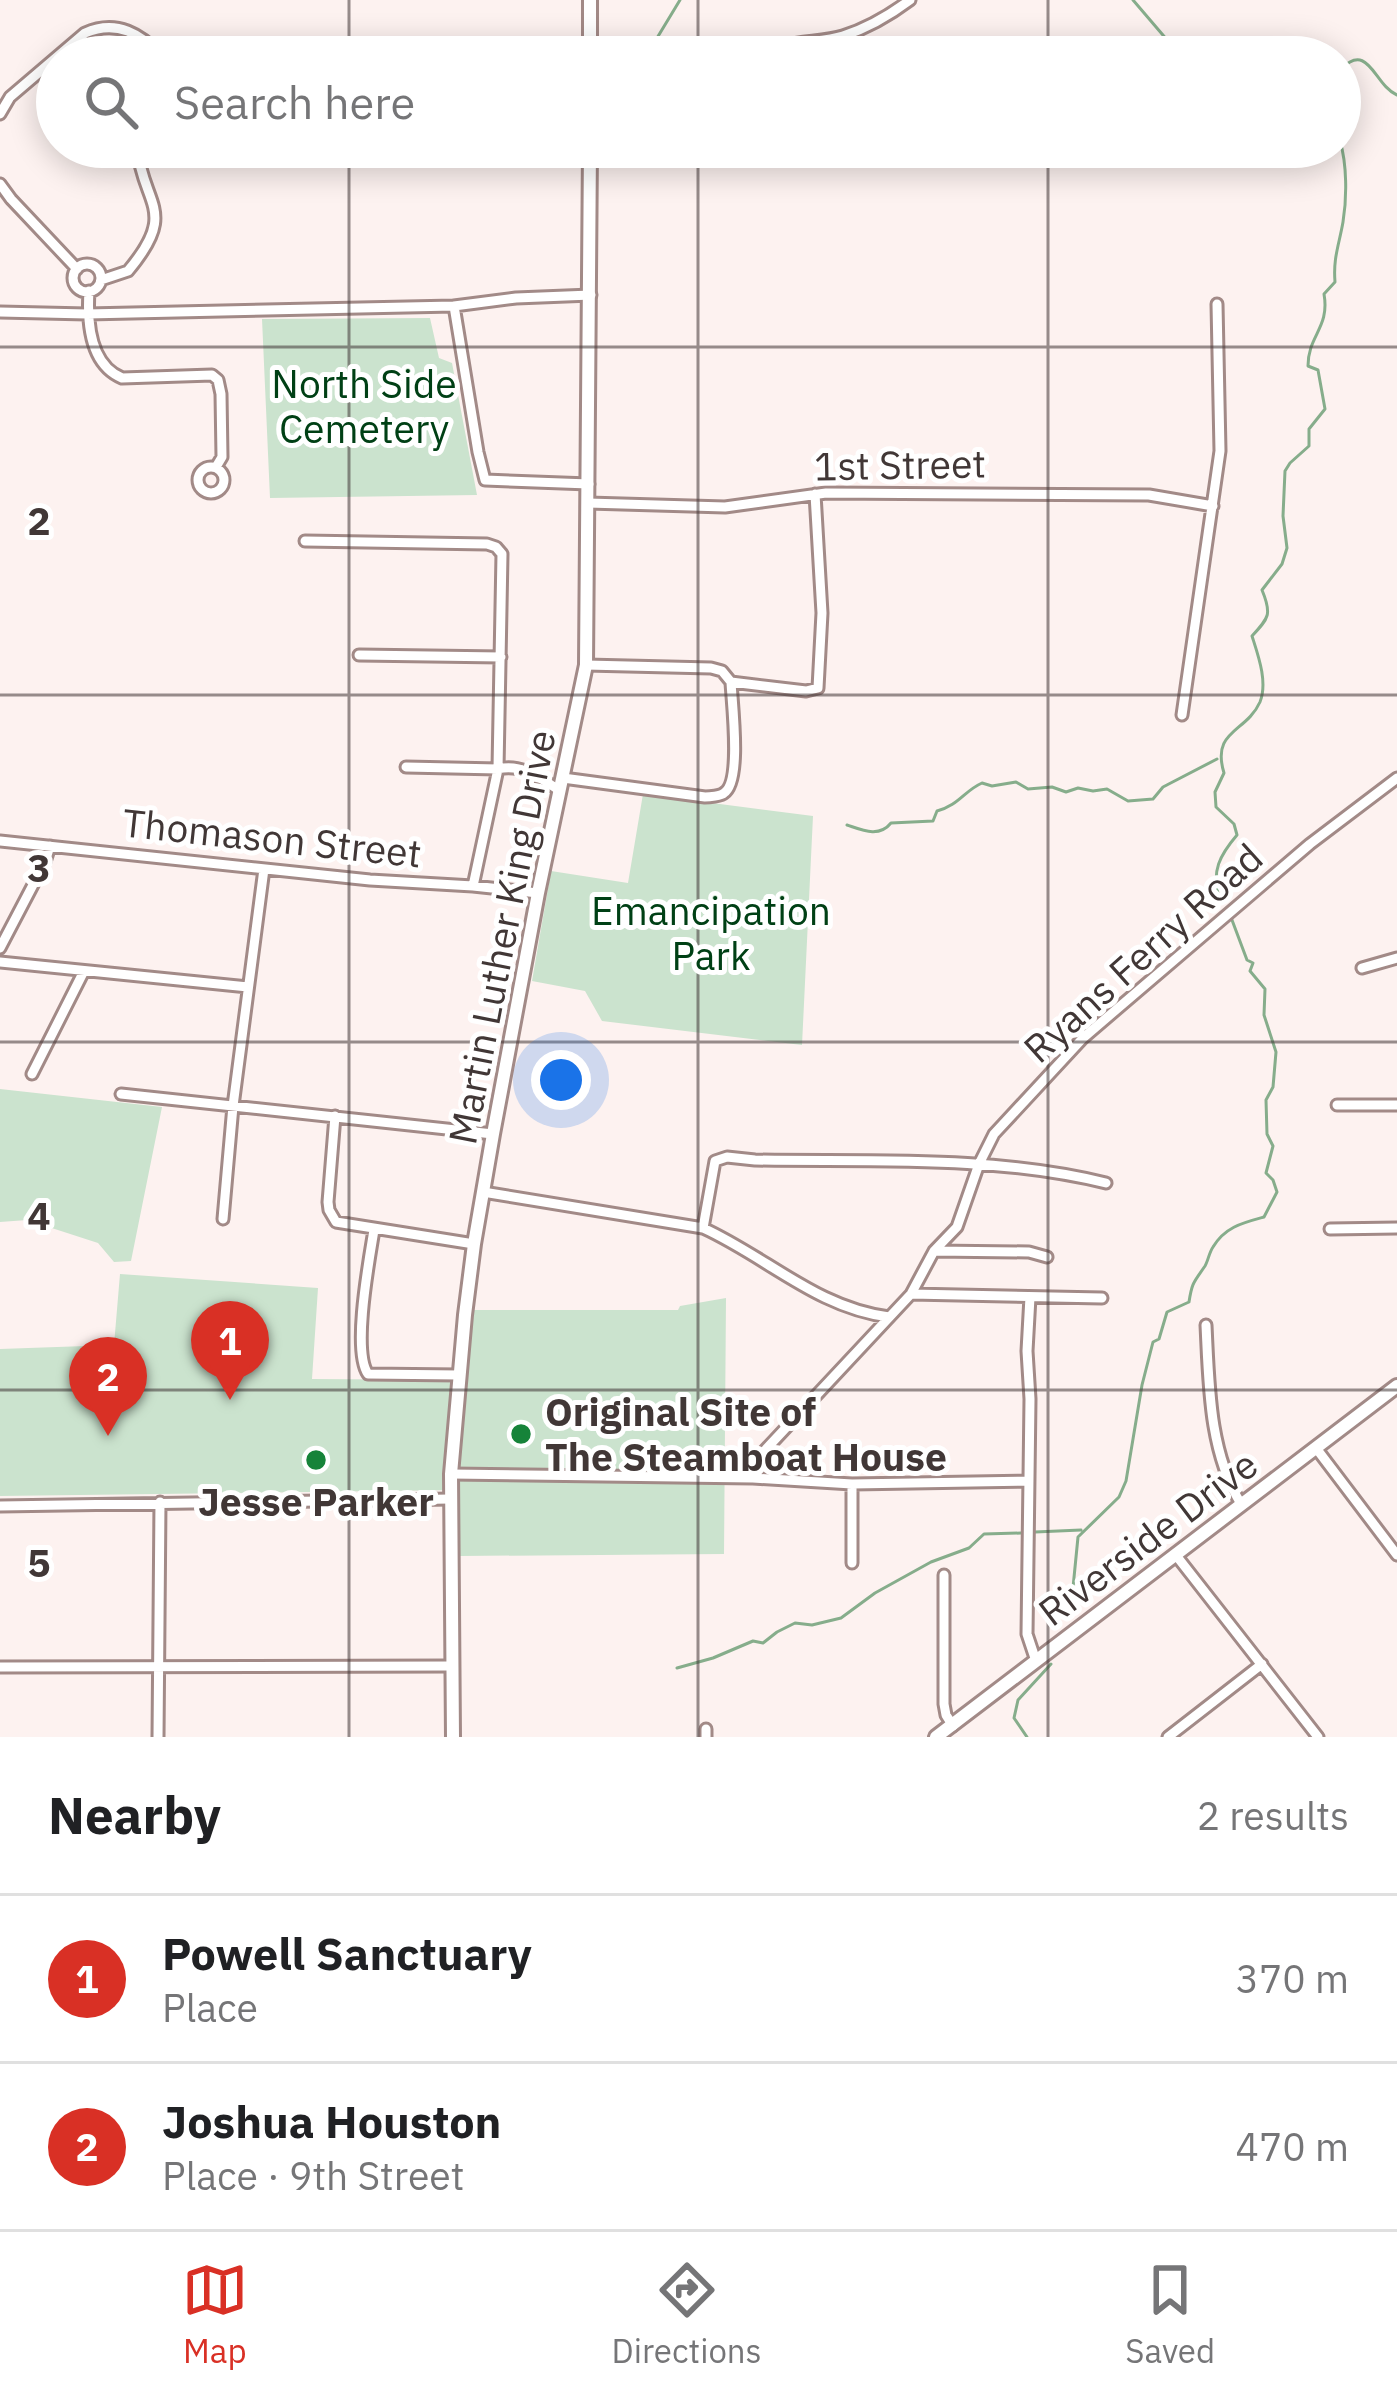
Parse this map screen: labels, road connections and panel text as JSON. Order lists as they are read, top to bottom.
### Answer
{
  "streets": {
    "street": [
      "1st Street",
      "Thomason Street",
      "Martin Luther King Drive",
      "Ryans Ferry Road",
      "Riverside Drive"
    ]
  },
  "crossings": [
    ["1st Street", "Martin Luther King Drive"],
    ["Thomason Street", "Martin Luther King Drive"]
  ],
  "parks": ["North Side Cemetery", "Emancipation Park"],
  "places": ["Original Site of The Steamboat House", "Jesse Parker"],
  "page": {
    "search": "Search here",
    "pins": ["1", "2"],
    "heading": ["Nearby", "2 results"],
    "list": [
      {
        "mark": "1",
        "name": "Powell Sanctuary",
        "note": "Place",
        "value": "370 m"
      },
      {
        "mark": "2",
        "name": "Joshua Houston",
        "note": "Place · 9th Street",
        "value": "470 m"
      }
    ],
    "nav": ["Map", "Directions", "Saved"]
  },
  "grid": {
    "rows": [
      "2",
      "3",
      "4",
      "5"
    ]
  }
}
